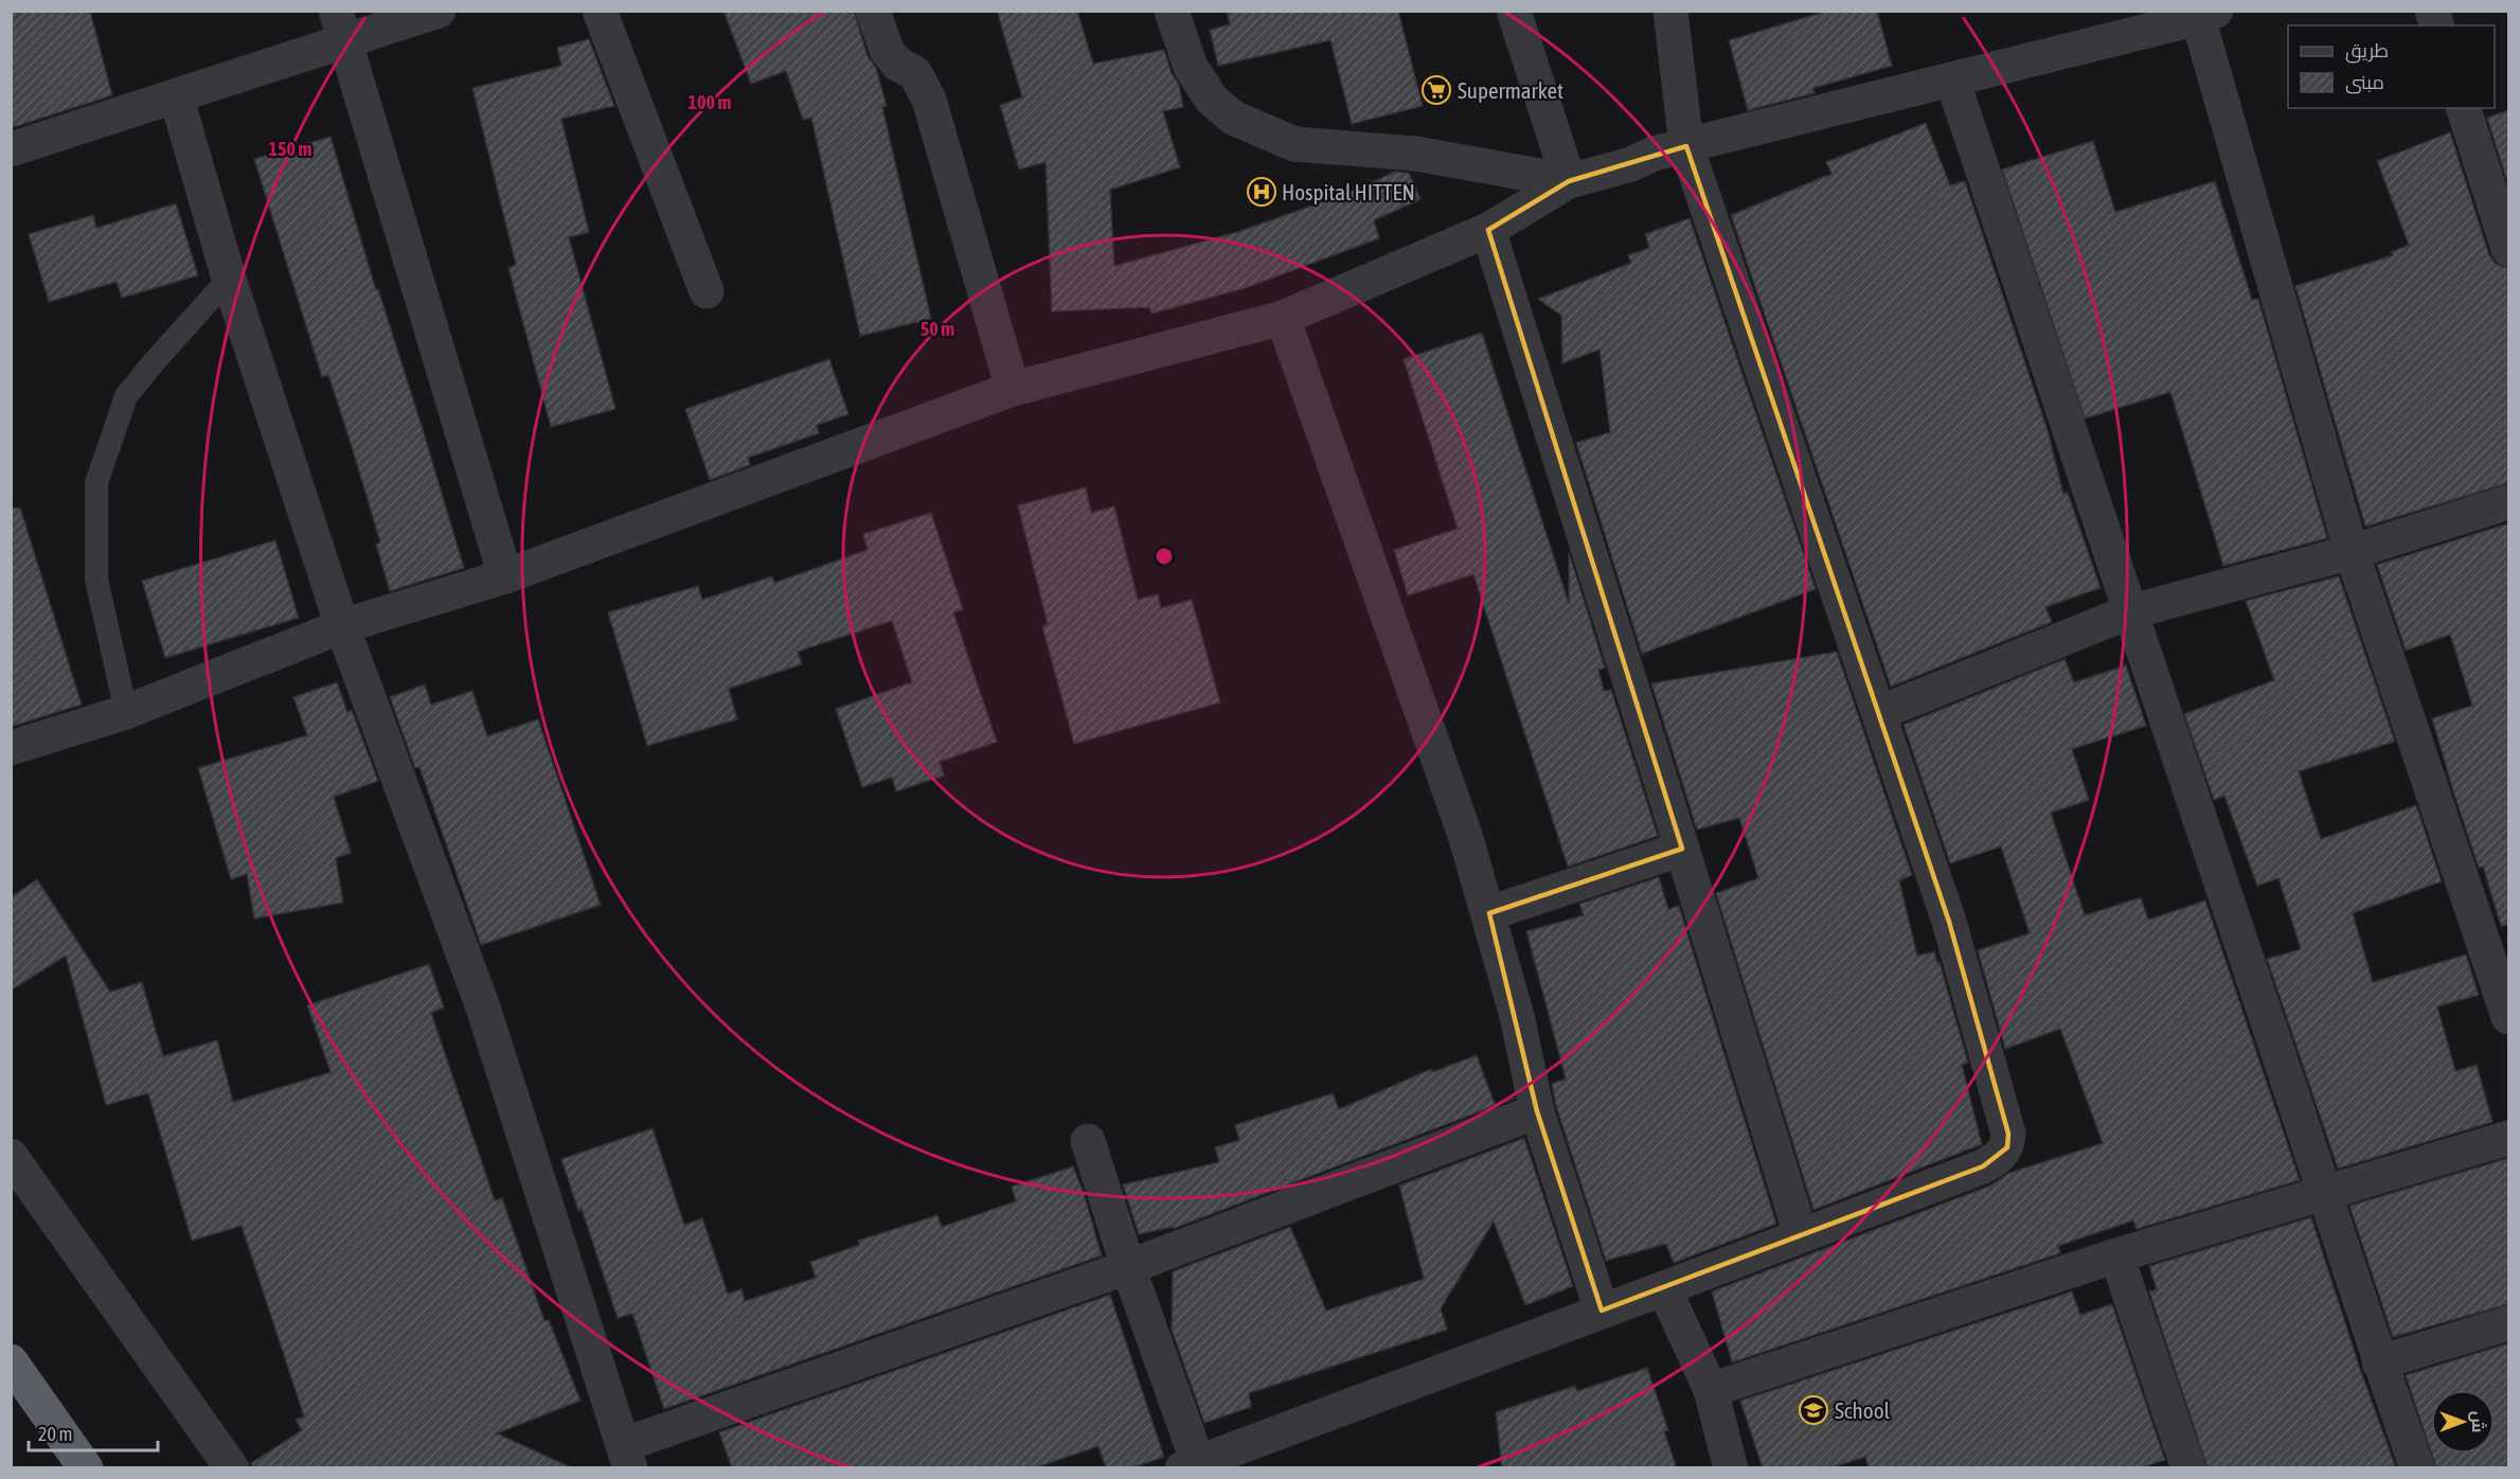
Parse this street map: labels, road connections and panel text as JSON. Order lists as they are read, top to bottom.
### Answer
{
  "places": {
    "supermarket": ["Supermarket"],
    "hospital": ["Hospital HITTEN"],
    "school or university": ["School"]
  },
  "legend": ["طريق", "مبنى"],
  "scale_bar": "20 m",
  "north": "right",
  "rings": ["100 m", "150 m", "50 m"]
}
